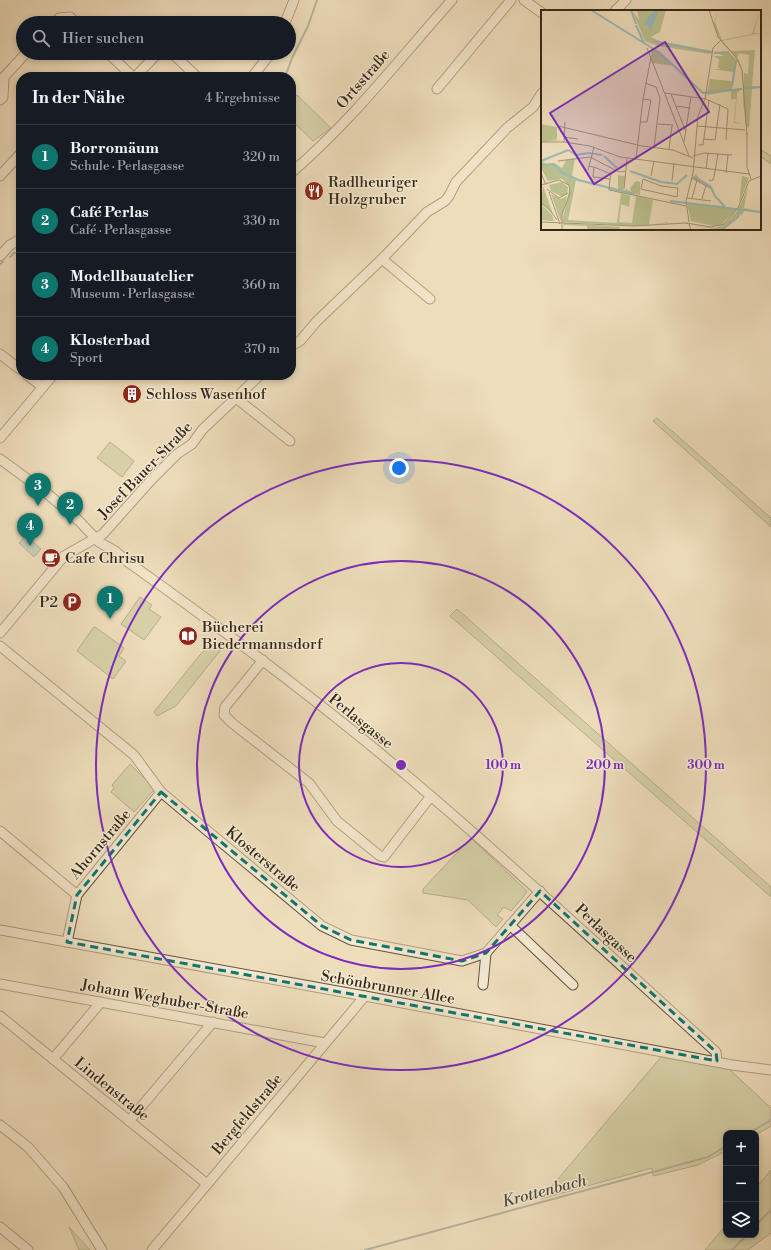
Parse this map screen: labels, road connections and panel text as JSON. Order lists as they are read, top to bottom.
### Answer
{
  "streets": {
    "street": [
      "Ortsstraße",
      "Josef Bauer-Straße",
      "Perlasgasse",
      "Ahornstraße",
      "Klosterstraße",
      "Schönbrunner Allee",
      "Johann Weghuber-Straße",
      "Lindenstraße",
      "Bergfeldstraße"
    ]
  },
  "crossings": [
    ["Josef Bauer-Straße", "Perlasgasse"],
    ["Perlasgasse", "Schönbrunner Allee"],
    ["Ahornstraße", "Klosterstraße"],
    ["Ahornstraße", "Schönbrunner Allee"],
    ["Schönbrunner Allee", "Bergfeldstraße"],
    ["Johann Weghuber-Straße", "Bergfeldstraße"],
    ["Lindenstraße", "Bergfeldstraße"]
  ],
  "water": ["Krottenbach"],
  "places": {
    "restaurant": ["Radlheuriger Holzgruber"],
    "building": ["Schloss Wasenhof"],
    "cafe": ["Cafe Chrisu"],
    "parking": ["P2"],
    "library": ["Bücherei Biedermannsdorf"]
  },
  "page": {
    "search": "Hier suchen",
    "heading": ["In der Nähe", "4 Ergebnisse"],
    "list": [
      {
        "mark": "1",
        "name": "Borromäum",
        "note": "Schule · Perlasgasse",
        "value": "320 m"
      },
      {
        "mark": "2",
        "name": "Café Perlas",
        "note": "Café · Perlasgasse",
        "value": "330 m"
      },
      {
        "mark": "3",
        "name": "Modellbauatelier",
        "note": "Museum · Perlasgasse",
        "value": "360 m"
      },
      {
        "mark": "4",
        "name": "Klosterbad",
        "note": "Sport",
        "value": "370 m"
      }
    ],
    "pins": [
      "3",
      "2",
      "4",
      "1"
    ],
    "map_buttons": ["+", "−"]
  },
  "rings": ["100 m", "200 m", "300 m"]
}
